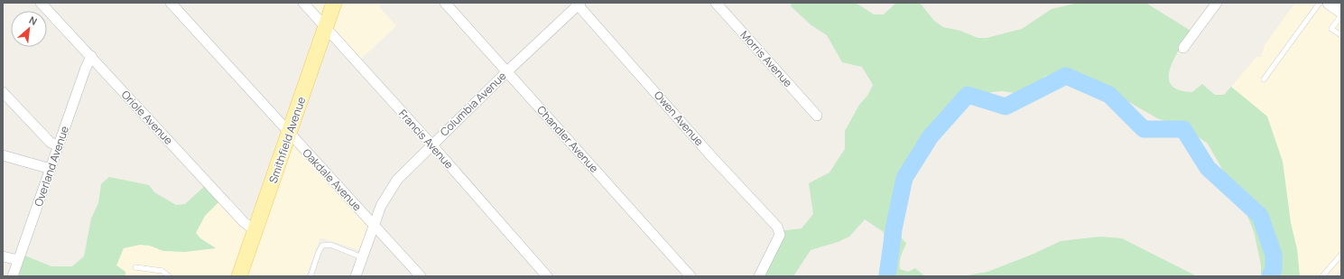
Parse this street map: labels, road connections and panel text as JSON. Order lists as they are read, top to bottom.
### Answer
{
  "streets": {
    "main road": ["Smithfield Avenue"],
    "street": [
      "Morris Avenue",
      "Columbia Avenue",
      "Oriole Avenue",
      "Owen Avenue",
      "Francis Avenue",
      "Chandler Avenue",
      "Overland Avenue",
      "Oakdale Avenue"
    ]
  },
  "crossings": [
    ["Columbia Avenue", "Owen Avenue"],
    ["Columbia Avenue", "Francis Avenue"],
    ["Columbia Avenue", "Chandler Avenue"],
    ["Columbia Avenue", "Oakdale Avenue"],
    ["Oriole Avenue", "Smithfield Avenue"],
    ["Oriole Avenue", "Overland Avenue"],
    ["Francis Avenue", "Smithfield Avenue"],
    ["Smithfield Avenue", "Oakdale Avenue"]
  ],
  "north": "top right"
}
